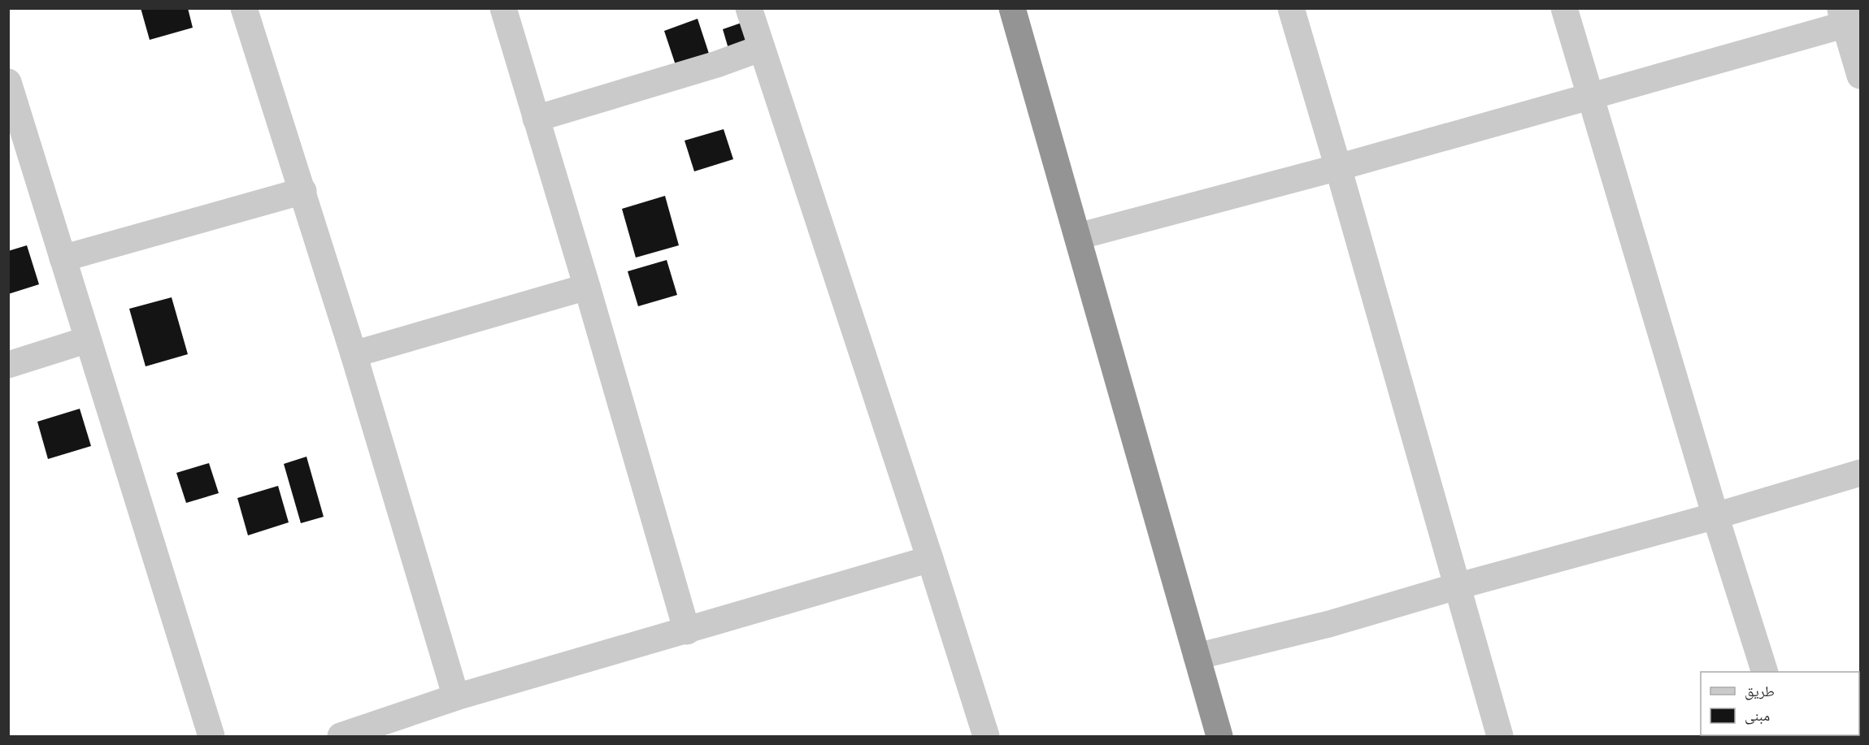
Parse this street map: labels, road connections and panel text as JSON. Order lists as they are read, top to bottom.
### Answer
{
  "legend": ["طريق", "مبنى"]
}
